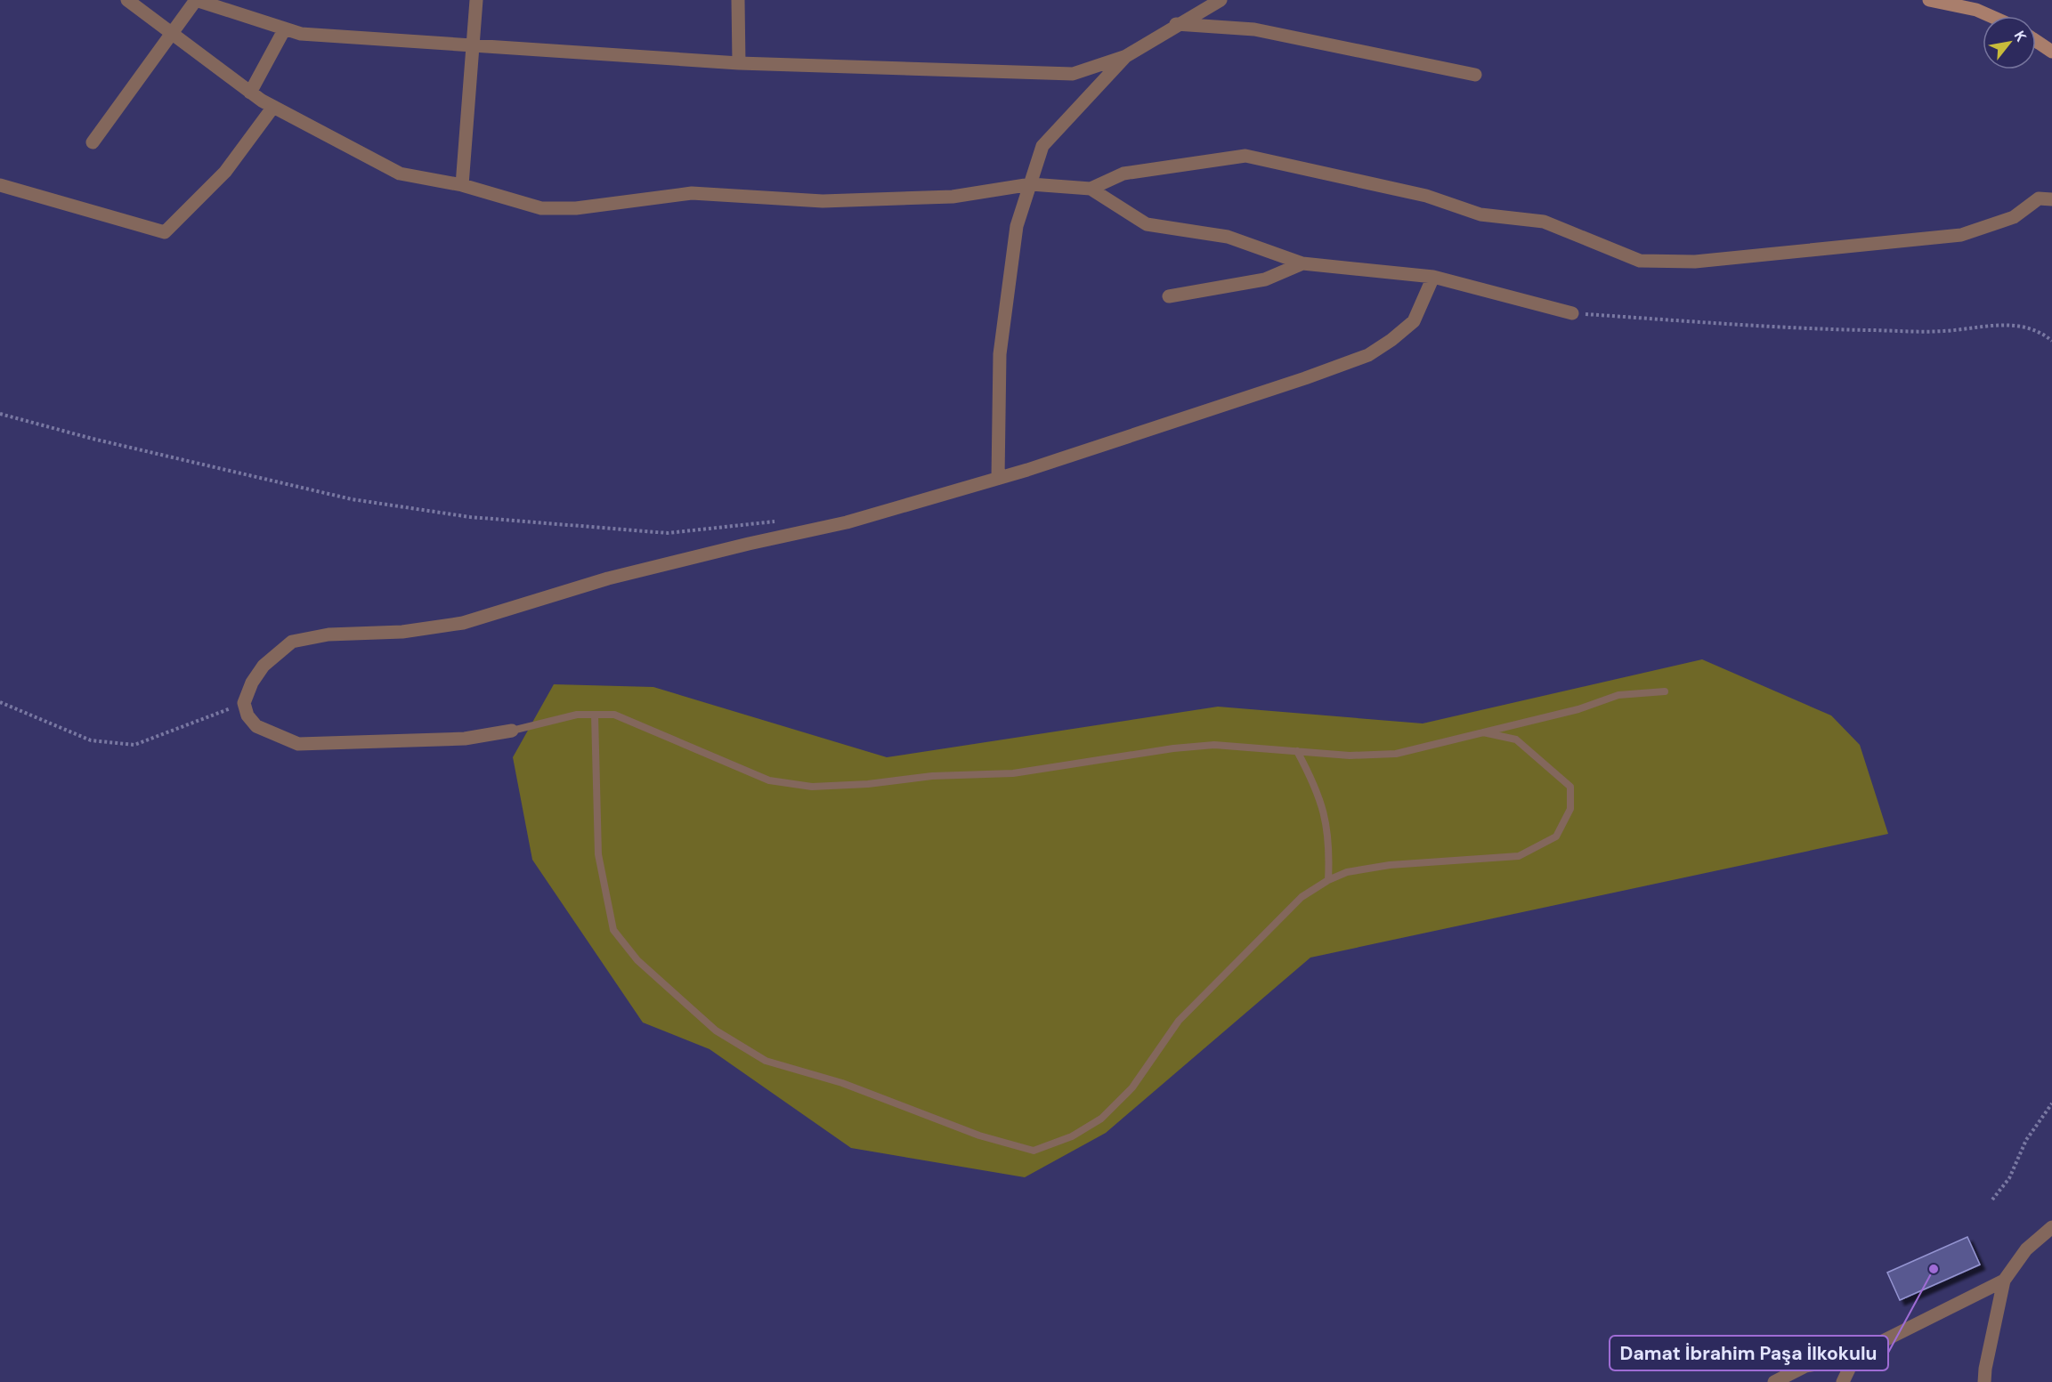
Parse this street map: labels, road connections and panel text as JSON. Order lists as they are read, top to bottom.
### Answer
{
  "places": ["Damat İbrahim Paşa İlkokulu"],
  "north": "top right"
}
